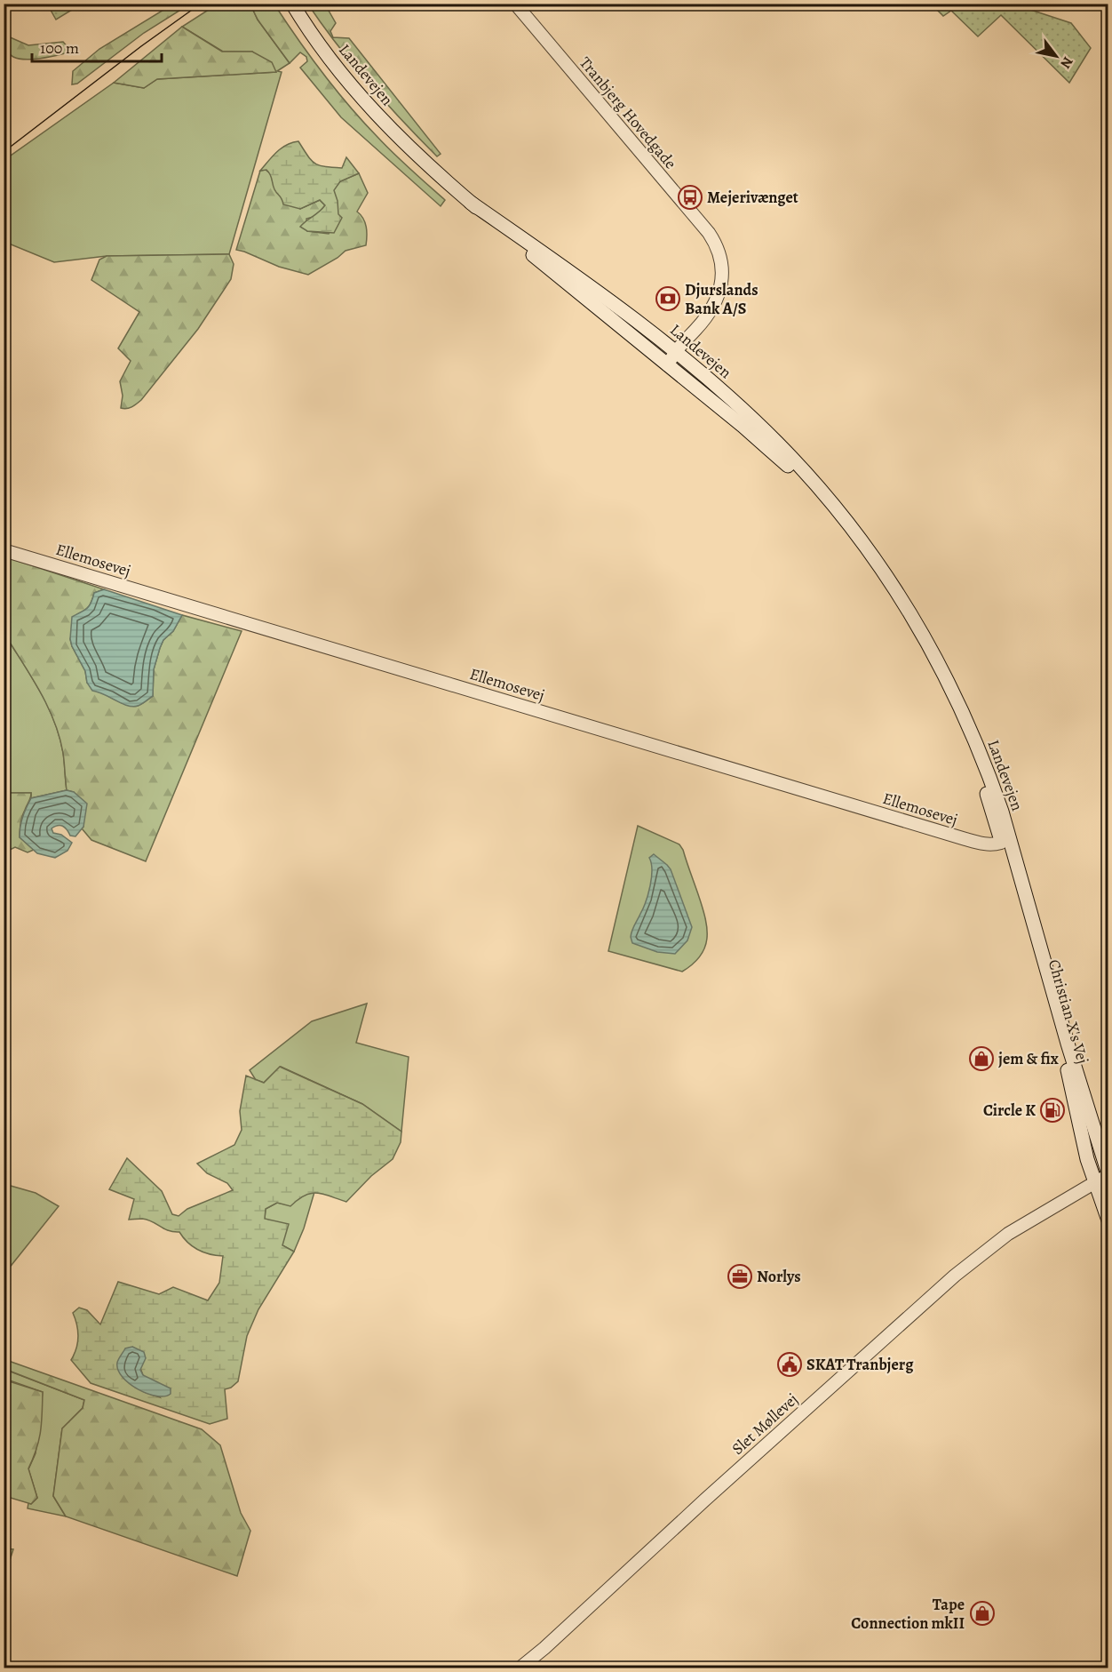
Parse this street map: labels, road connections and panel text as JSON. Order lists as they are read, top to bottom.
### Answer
{
  "streets": {
    "main road": ["Landevejen", "Christian X's Vej"],
    "street": ["Tranbjerg Hovedgade", "Ellemosevej", "Slet Møllevej"]
  },
  "crossings": [
    ["Landevejen", "Tranbjerg Hovedgade"],
    ["Landevejen", "Ellemosevej"],
    ["Landevejen", "Christian X's Vej"],
    ["Ellemosevej", "Christian X's Vej"],
    ["Christian X's Vej", "Slet Møllevej"]
  ],
  "places": {
    "bus stop": ["Mejerivænget"],
    "bank": ["Djurslands Bank A/S"],
    "shop": ["jem & fix", "Tape Connection mkII"],
    "fuel station": ["Circle K"],
    "office": ["Norlys"],
    "public building": ["SKAT Tranbjerg"]
  },
  "scale_bar": "100 m",
  "north": "bottom right"
}
